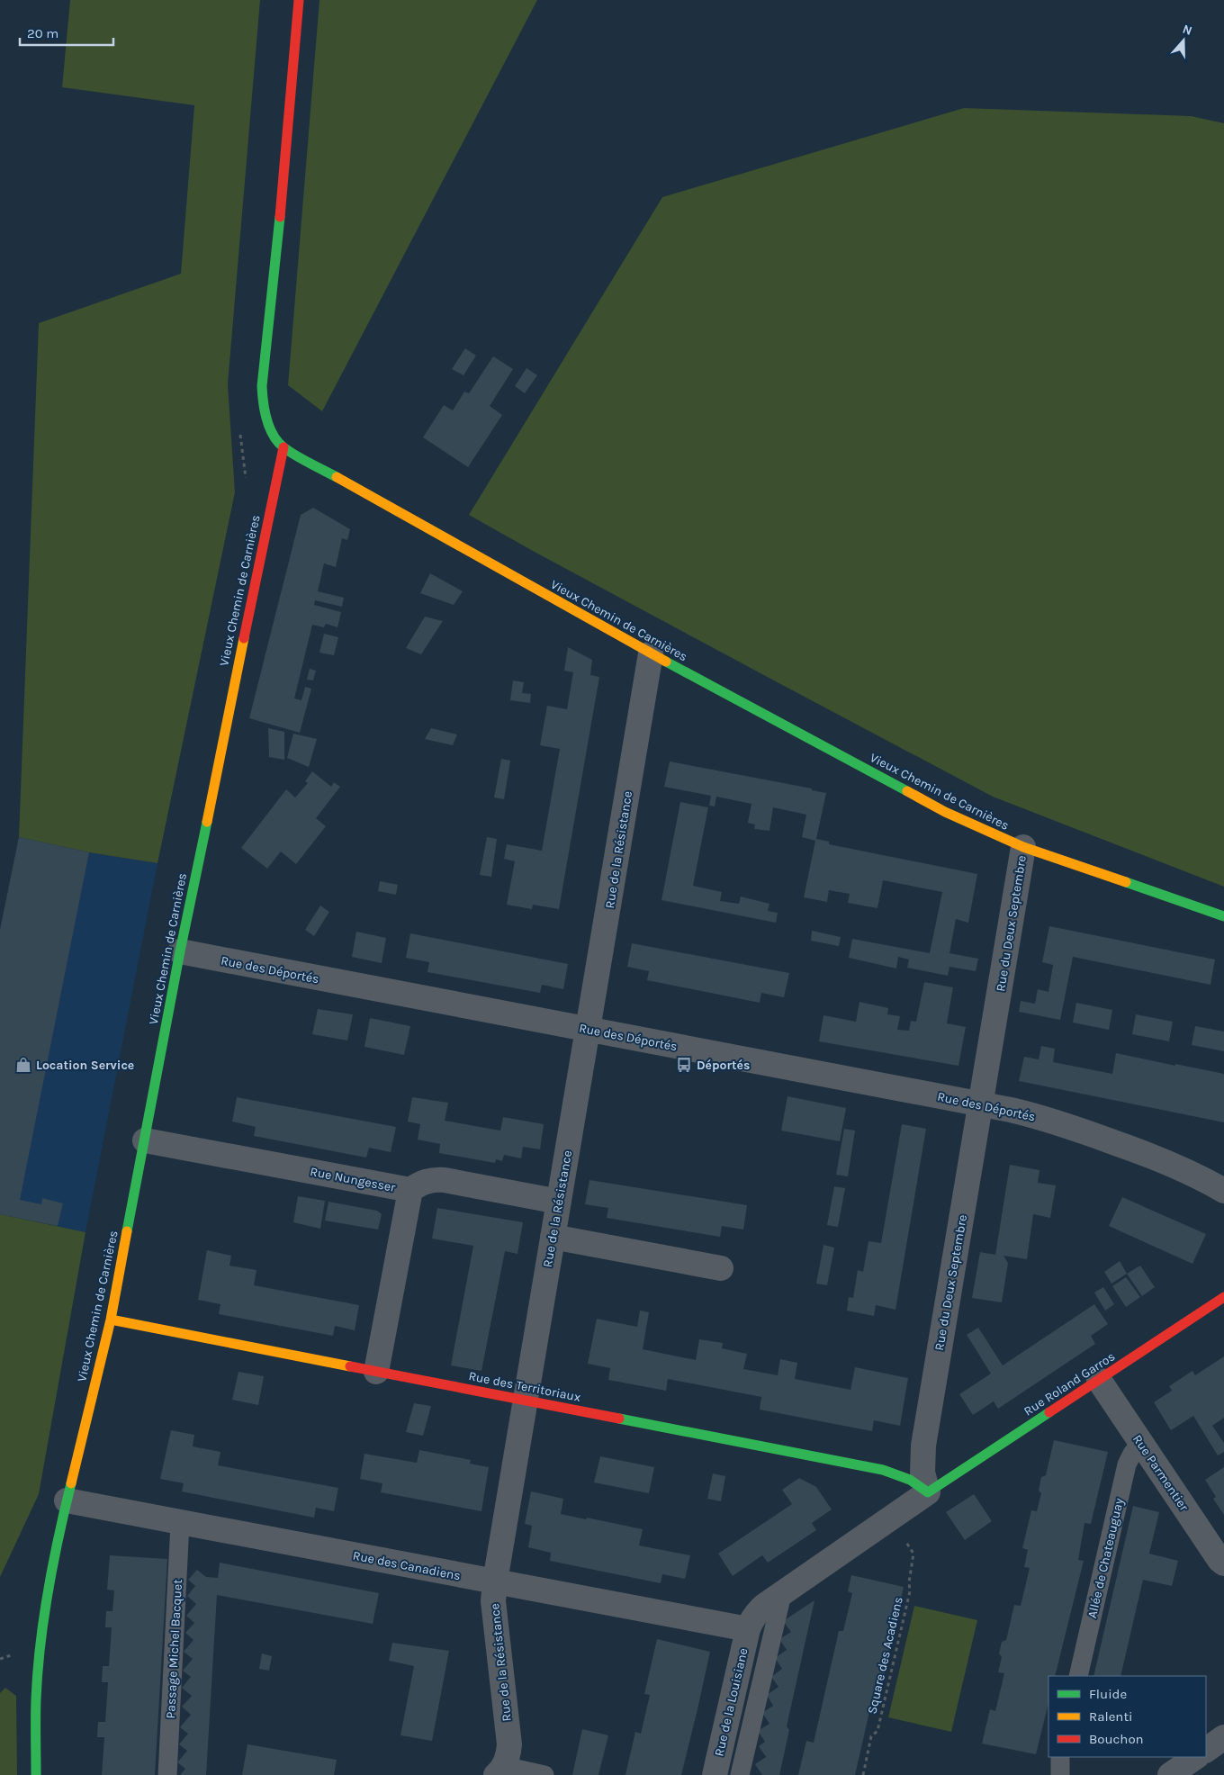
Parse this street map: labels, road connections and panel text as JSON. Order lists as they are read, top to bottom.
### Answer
{
  "streets": {
    "street": [
      "Vieux Chemin de Carnières",
      "Rue de la Résistance",
      "Rue du Deux Septembre",
      "Rue des Déportés",
      "Rue Nungesser",
      "Rue Roland Garros",
      "Rue des Territoriaux",
      "Rue Parmentier",
      "Rue des Canadiens",
      "Rue de la Louisiane"
    ],
    "lane": ["Allée de Chateauguay", "Passage Michel Bacquet"],
    "path": ["Square des Acadiens"]
  },
  "crossings": [
    ["Vieux Chemin de Carnières", "Rue de la Résistance"],
    ["Vieux Chemin de Carnières", "Rue du Deux Septembre"],
    ["Vieux Chemin de Carnières", "Rue des Déportés"],
    ["Vieux Chemin de Carnières", "Rue Nungesser"],
    ["Vieux Chemin de Carnières", "Rue des Territoriaux"],
    ["Vieux Chemin de Carnières", "Rue des Canadiens"],
    ["Rue de la Résistance", "Rue des Déportés"],
    ["Rue de la Résistance", "Rue Nungesser"],
    ["Rue de la Résistance", "Rue des Territoriaux"],
    ["Rue de la Résistance", "Rue des Canadiens"],
    ["Rue du Deux Septembre", "Rue des Déportés"],
    ["Rue du Deux Septembre", "Rue Roland Garros"],
    ["Rue du Deux Septembre", "Rue des Territoriaux"],
    ["Rue Roland Garros", "Rue des Territoriaux"],
    ["Rue Roland Garros", "Rue Parmentier"],
    ["Rue Parmentier", "Allée de Chateauguay"],
    ["Rue des Canadiens", "Passage Michel Bacquet"],
    ["Rue des Canadiens", "Rue de la Louisiane"]
  ],
  "places": {
    "shop": ["Location Service"],
    "bus stop": ["Déportés"]
  },
  "legend": ["Fluide", "Ralenti", "Bouchon"],
  "scale_bar": "20 m",
  "north": "top"
}
